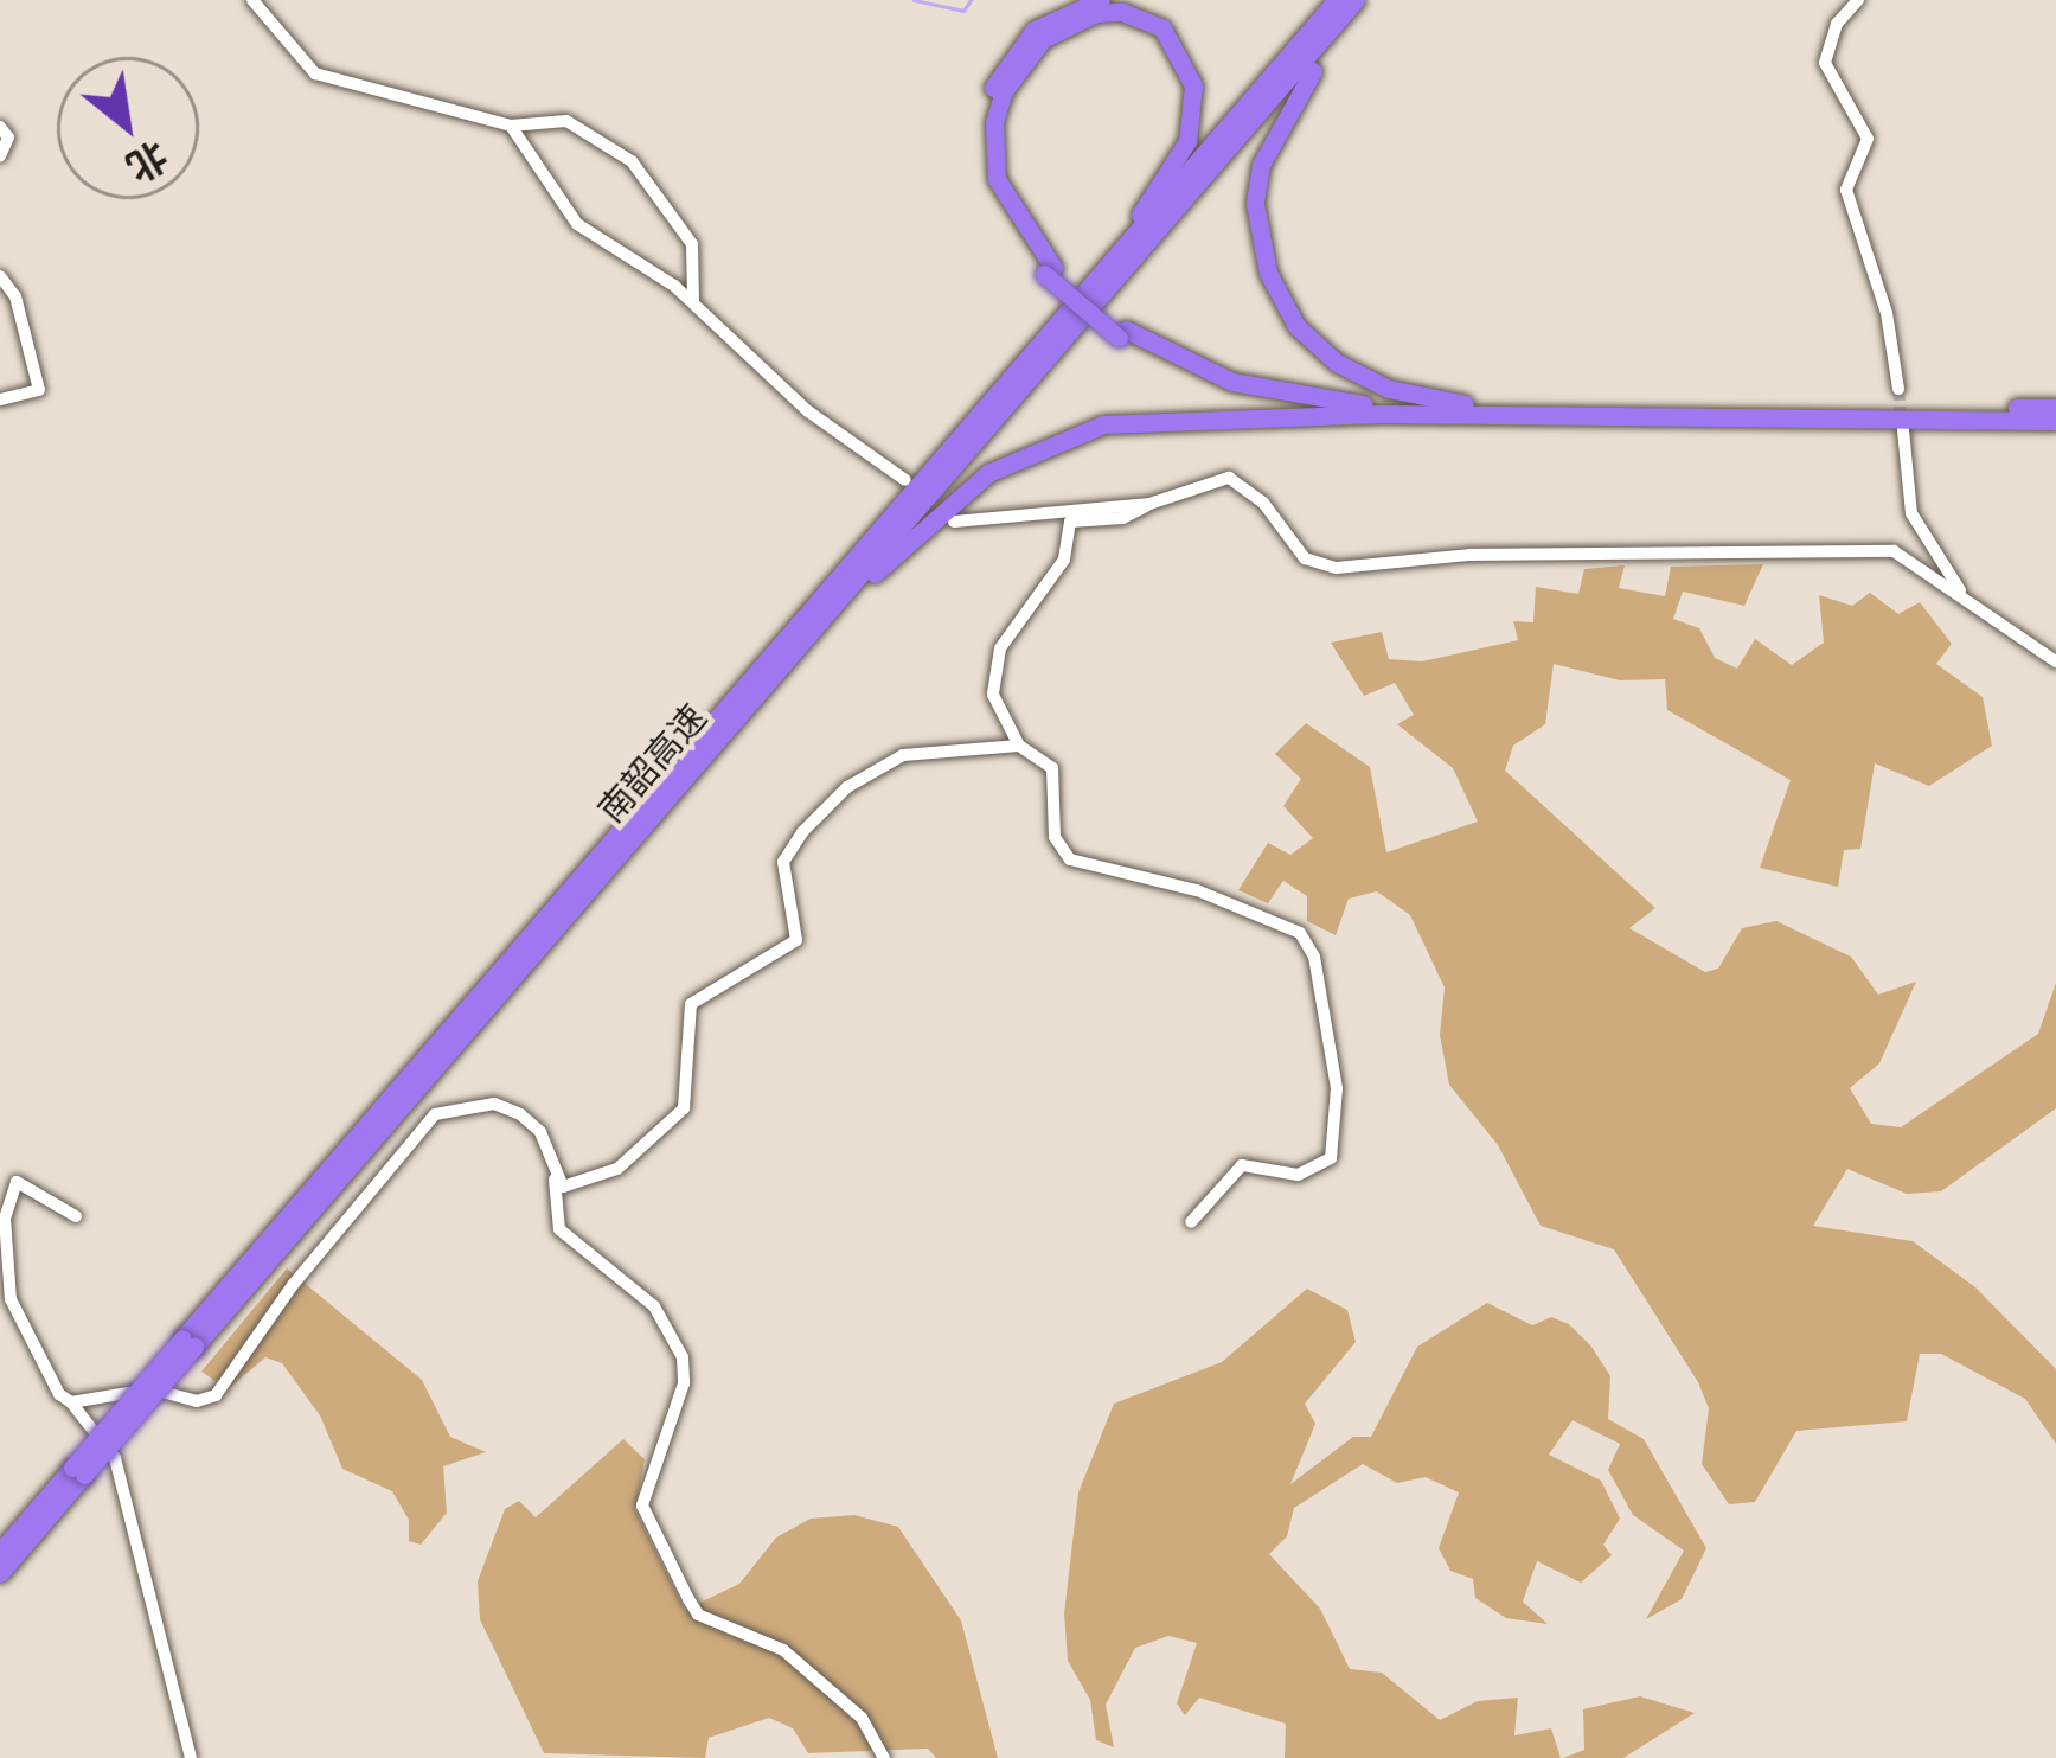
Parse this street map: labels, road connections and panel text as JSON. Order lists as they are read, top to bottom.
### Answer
{
  "streets": {
    "highway": ["南韶高速"]
  },
  "north": "bottom right"
}
